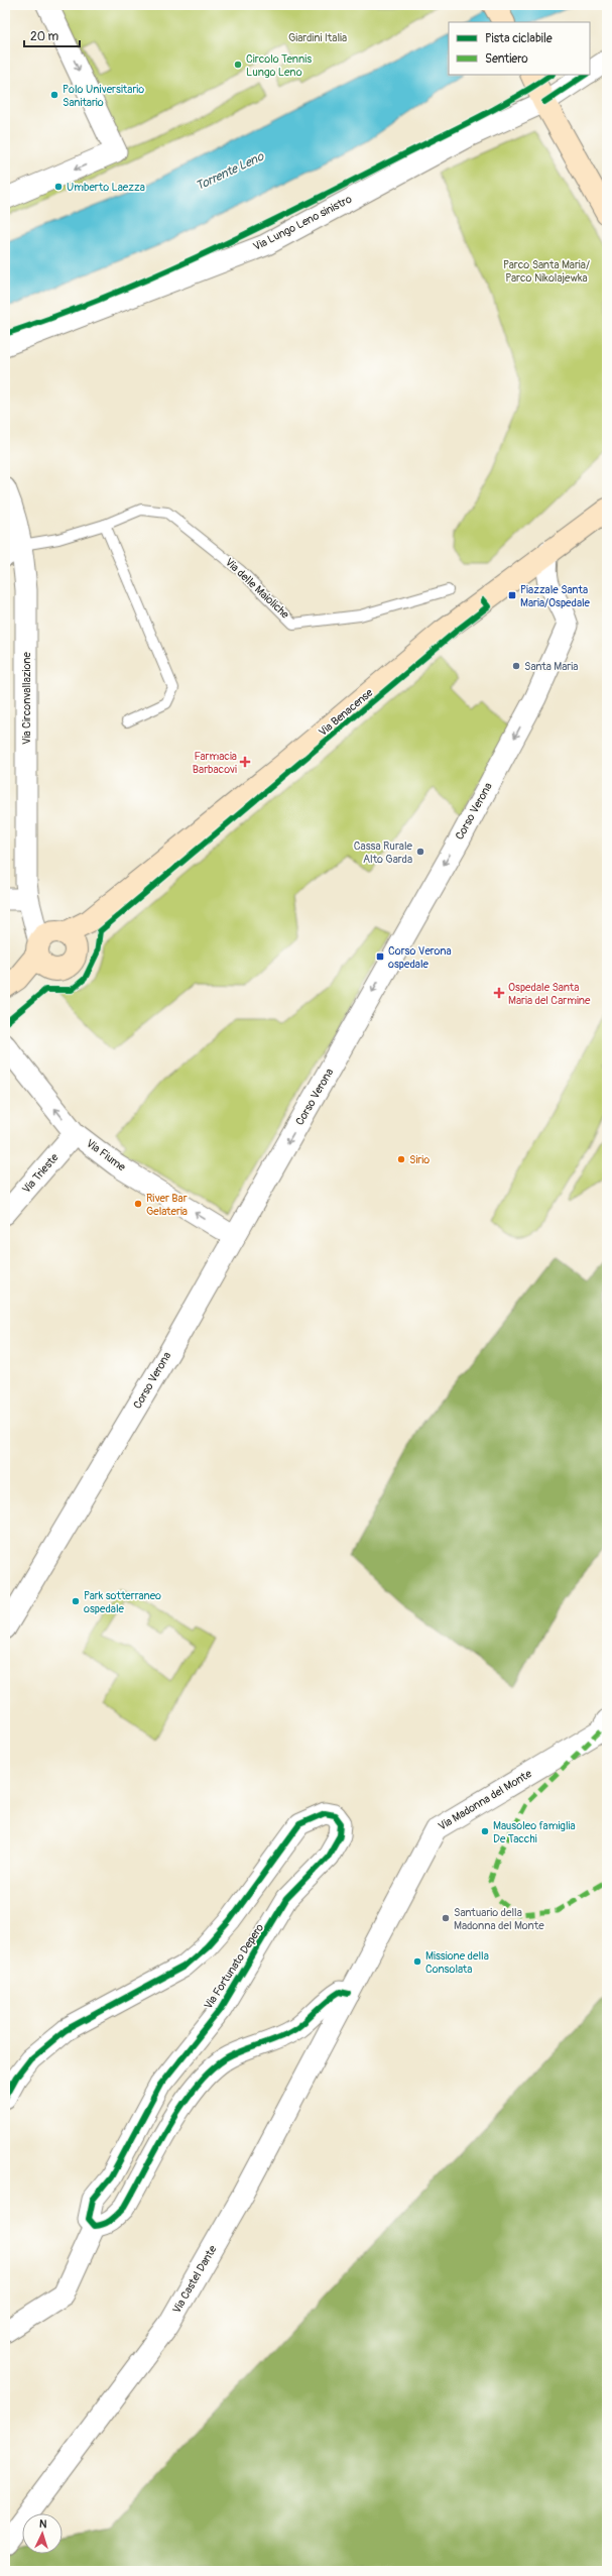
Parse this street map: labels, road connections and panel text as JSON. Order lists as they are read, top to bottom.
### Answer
{
  "streets": {
    "main road": ["Via Benacense"],
    "street": [
      "Via Lungo Leno sinistro",
      "Via delle Maioliche",
      "Via Circonvallazione",
      "Corso Verona",
      "Via Fiume",
      "Via Trieste",
      "Via Madonna del Monte",
      "Via Fortunato Depero",
      "Via Castel Dante"
    ]
  },
  "crossings": [
    ["Via delle Maioliche", "Via Circonvallazione"],
    ["Via Benacense", "Corso Verona"],
    ["Corso Verona", "Via Fiume"],
    ["Via Fiume", "Via Trieste"],
    ["Via Madonna del Monte", "Via Castel Dante"]
  ],
  "one_way": ["Corso Verona", "Via Fiume"],
  "water": ["Torrente Leno"],
  "parks": ["Giardini Italia", "Parco Santa Maria/ Parco Nikolajewka"],
  "places": {
    "other": [
      "Circolo Tennis Lungo Leno",
      "Polo Universitario Sanitario",
      "Umberto Laezza",
      "Santa Maria",
      "Cassa Rurale Alto Garda",
      "Sirio",
      "River Bar Gelateria",
      "Park sotterraneo ospedale",
      "Mausoleo famiglia De Tacchi",
      "Santuario della Madonna del Monte",
      "Missione della Consolata"
    ],
    "transit": ["Piazzale Santa Maria/Ospedale", "Corso Verona ospedale"],
    "health": ["Farmacia Barbacovi", "Ospedale Santa Maria del Carmine"]
  },
  "legend": ["Pista ciclabile", "Sentiero"],
  "scale_bar": "20 m",
  "north": "top"
}
